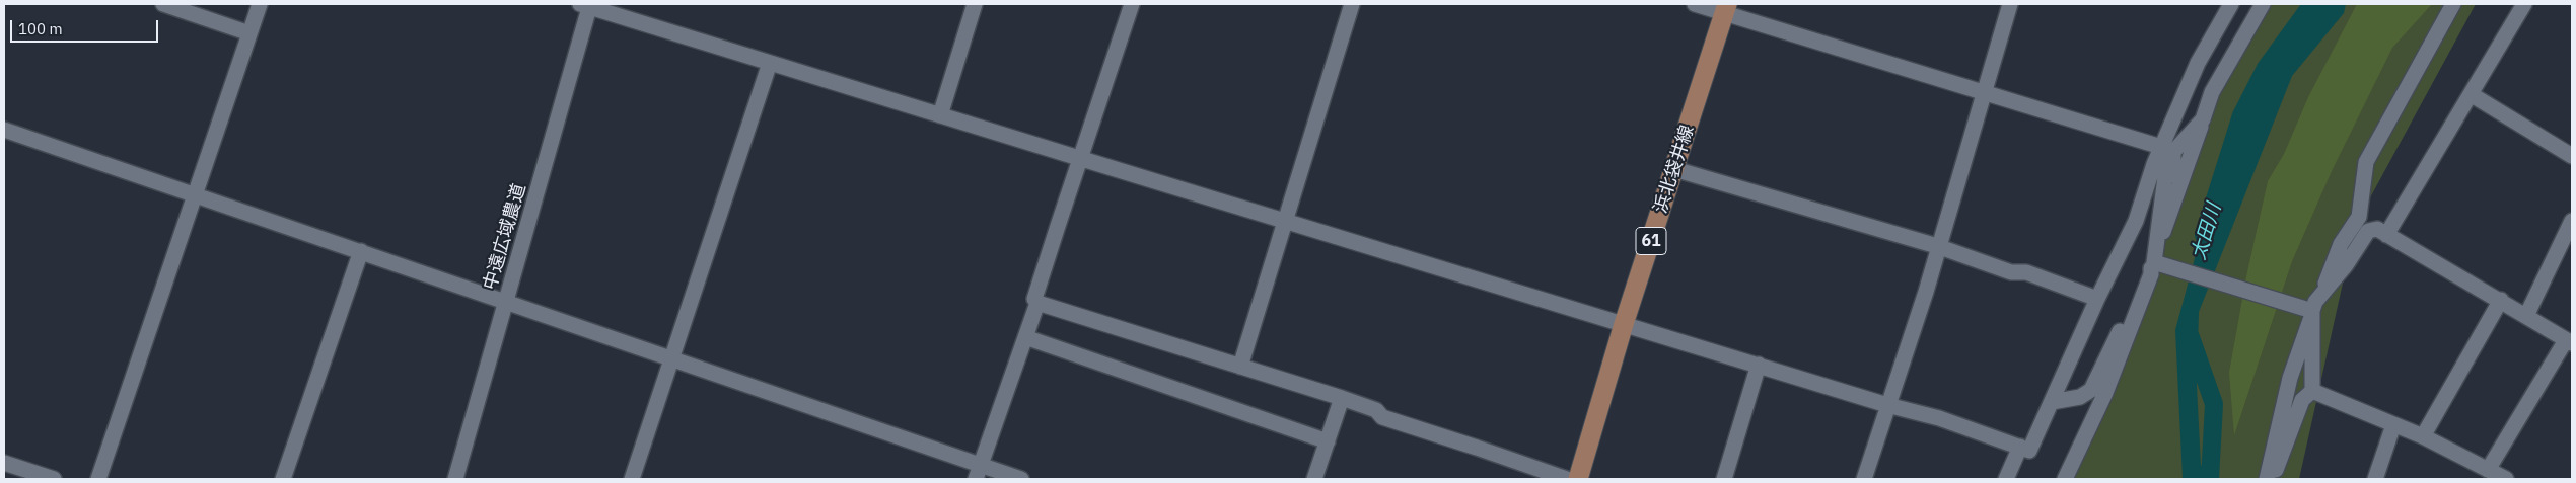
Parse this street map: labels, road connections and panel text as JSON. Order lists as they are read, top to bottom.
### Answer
{
  "streets": {
    "main road": ["浜北袋井線", "61"],
    "street": ["中遠広域農道"]
  },
  "water": ["太田川"],
  "scale_bar": "100 m"
}
